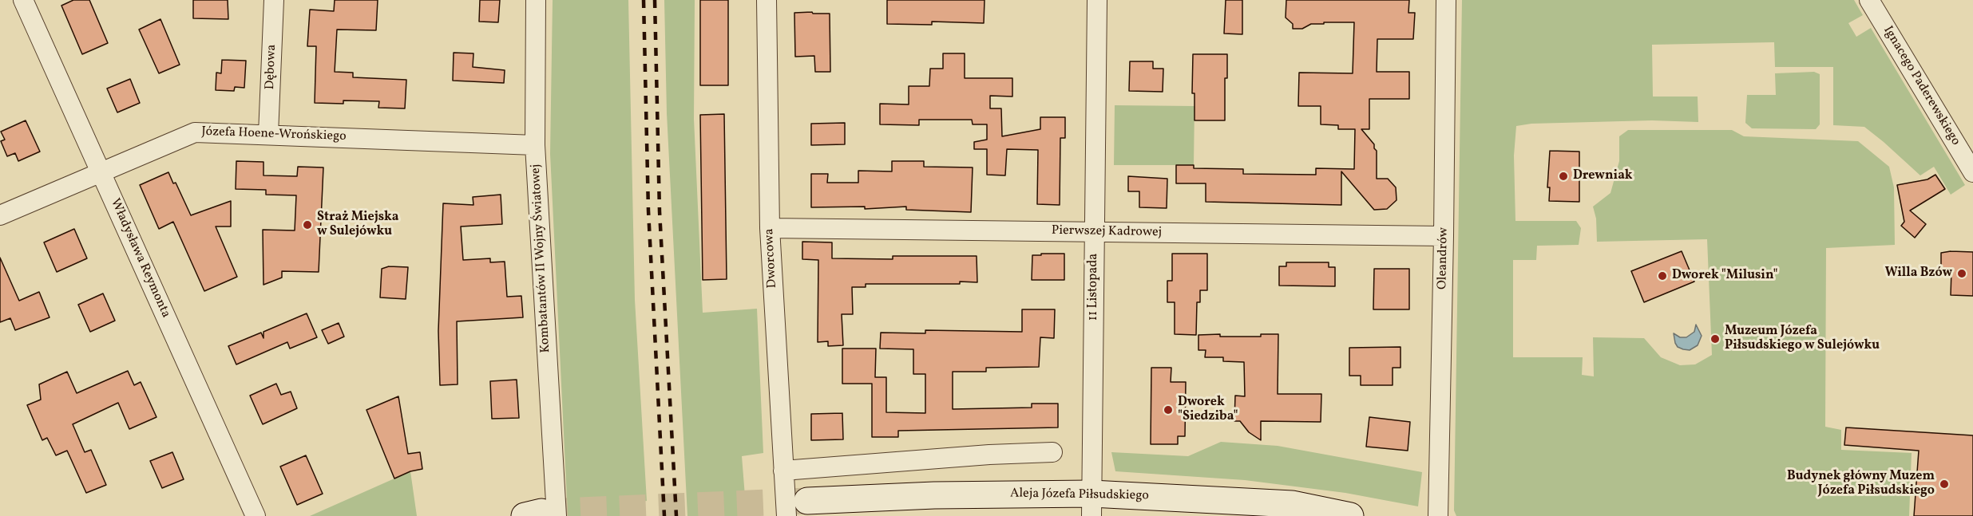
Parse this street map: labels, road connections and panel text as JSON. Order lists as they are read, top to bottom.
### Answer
{
  "streets": {
    "main road": ["Aleja Józefa Piłsudskiego"],
    "street": [
      "Dębowa",
      "Ignacego Paderewskiego",
      "Józefa Hoene-Wrońskiego",
      "Pierwszej Kadrowej",
      "Władysława Reymonta",
      "Kombatantów II Wojny Światowej",
      "Dworcowa",
      "Oleandrów",
      "11 Listopada"
    ]
  },
  "crossings": [
    ["Dębowa", "Józefa Hoene-Wrońskiego"],
    ["Józefa Hoene-Wrońskiego", "Władysława Reymonta"],
    ["Józefa Hoene-Wrońskiego", "Kombatantów II Wojny Światowej"],
    ["Pierwszej Kadrowej", "Dworcowa"],
    ["Pierwszej Kadrowej", "Oleandrów"],
    ["Pierwszej Kadrowej", "11 Listopada"],
    ["11 Listopada", "Aleja Józefa Piłsudskiego"]
  ],
  "places": [
    "Drewniak",
    "Straż Miejska w Sulejówku",
    "Willa Bzów",
    "Dworek \"Milusin\"",
    "Muzeum Józefa Piłsudskiego w Sulejówku",
    "Dworek \"Siedziba\"",
    "Budynek główny Muzem Józefa Piłsudskiego"
  ]
}
